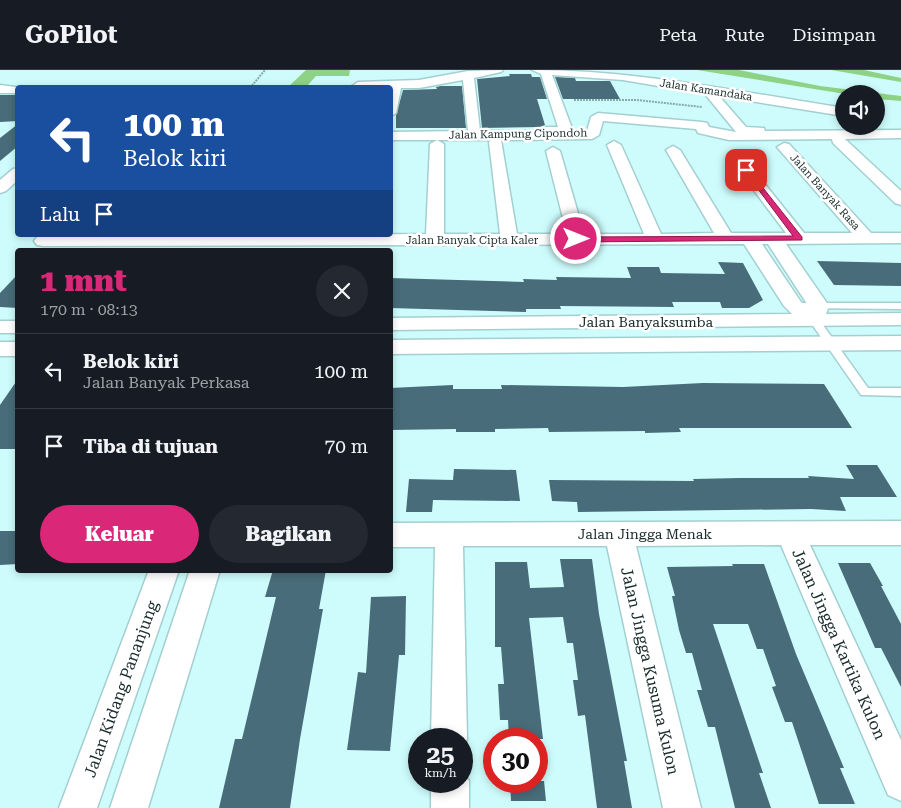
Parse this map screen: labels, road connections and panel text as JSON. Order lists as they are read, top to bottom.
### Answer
{
  "streets": {
    "street": [
      "Jalan Kamandaka",
      "Jalan Kampung Cipondoh",
      "Jalan Banyak Rasa",
      "Jalan Banyak Cipta Kaler",
      "Jalan Banyaksumba",
      "Jalan Jingga Menak",
      "Jalan Jingga Kartika Kulon",
      "Jalan Jingga Kusuma Kulon",
      "Jalan Kidang Pananjung"
    ]
  },
  "crossings": [
    ["Jalan Banyak Rasa", "Jalan Banyak Cipta Kaler"],
    ["Jalan Jingga Menak", "Jalan Jingga Kartika Kulon"],
    ["Jalan Jingga Menak", "Jalan Jingga Kusuma Kulon"]
  ],
  "page": {
    "header": "GoPilot",
    "nav": ["Peta", "Rute", "Disimpan"],
    "turn": ["100 m", "Belok kiri"],
    "then": "Lalu",
    "heading": ["1 mnt", "170 m · 08:13"],
    "list": [
      {
        "name": "Belok kiri",
        "note": "Jalan Banyak Perkasa",
        "value": "100 m"
      },
      {
        "name": "Tiba di tujuan",
        "value": "70 m"
      }
    ],
    "buttons": ["Keluar", "Bagikan"],
    "speed": "25 km/h",
    "limit": "30"
  }
}
